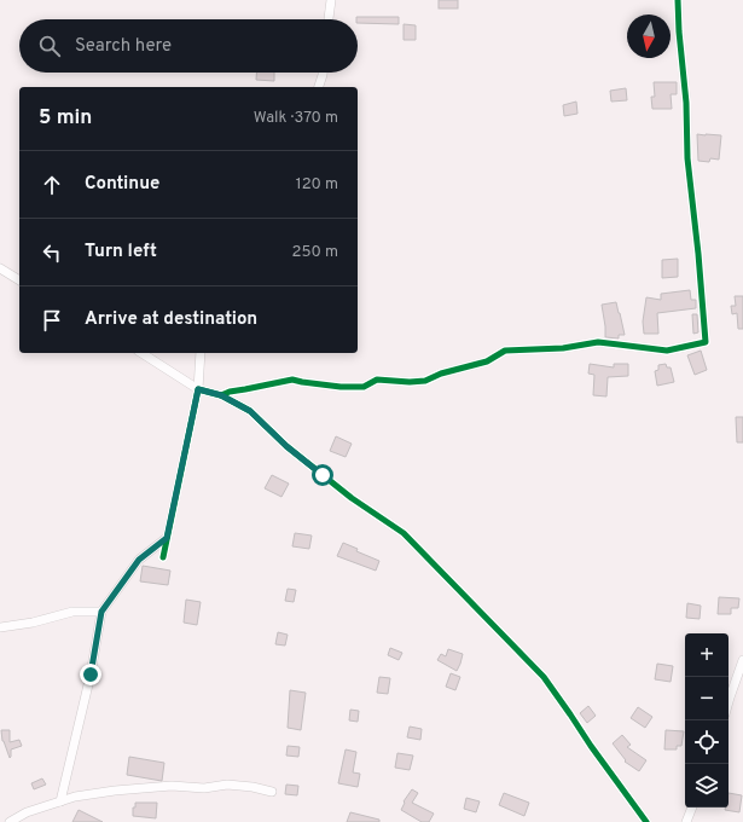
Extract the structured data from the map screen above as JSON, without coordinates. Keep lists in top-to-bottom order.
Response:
{
  "north": "bottom",
  "page": {
    "search": "Search here",
    "heading": ["5 min", "Walk · 370 m"],
    "list": [
      ["Continue", "120 m"],
      ["Turn left", "250 m"],
      "Arrive at destination"
    ],
    "map_buttons": ["+", "−"]
  }
}
